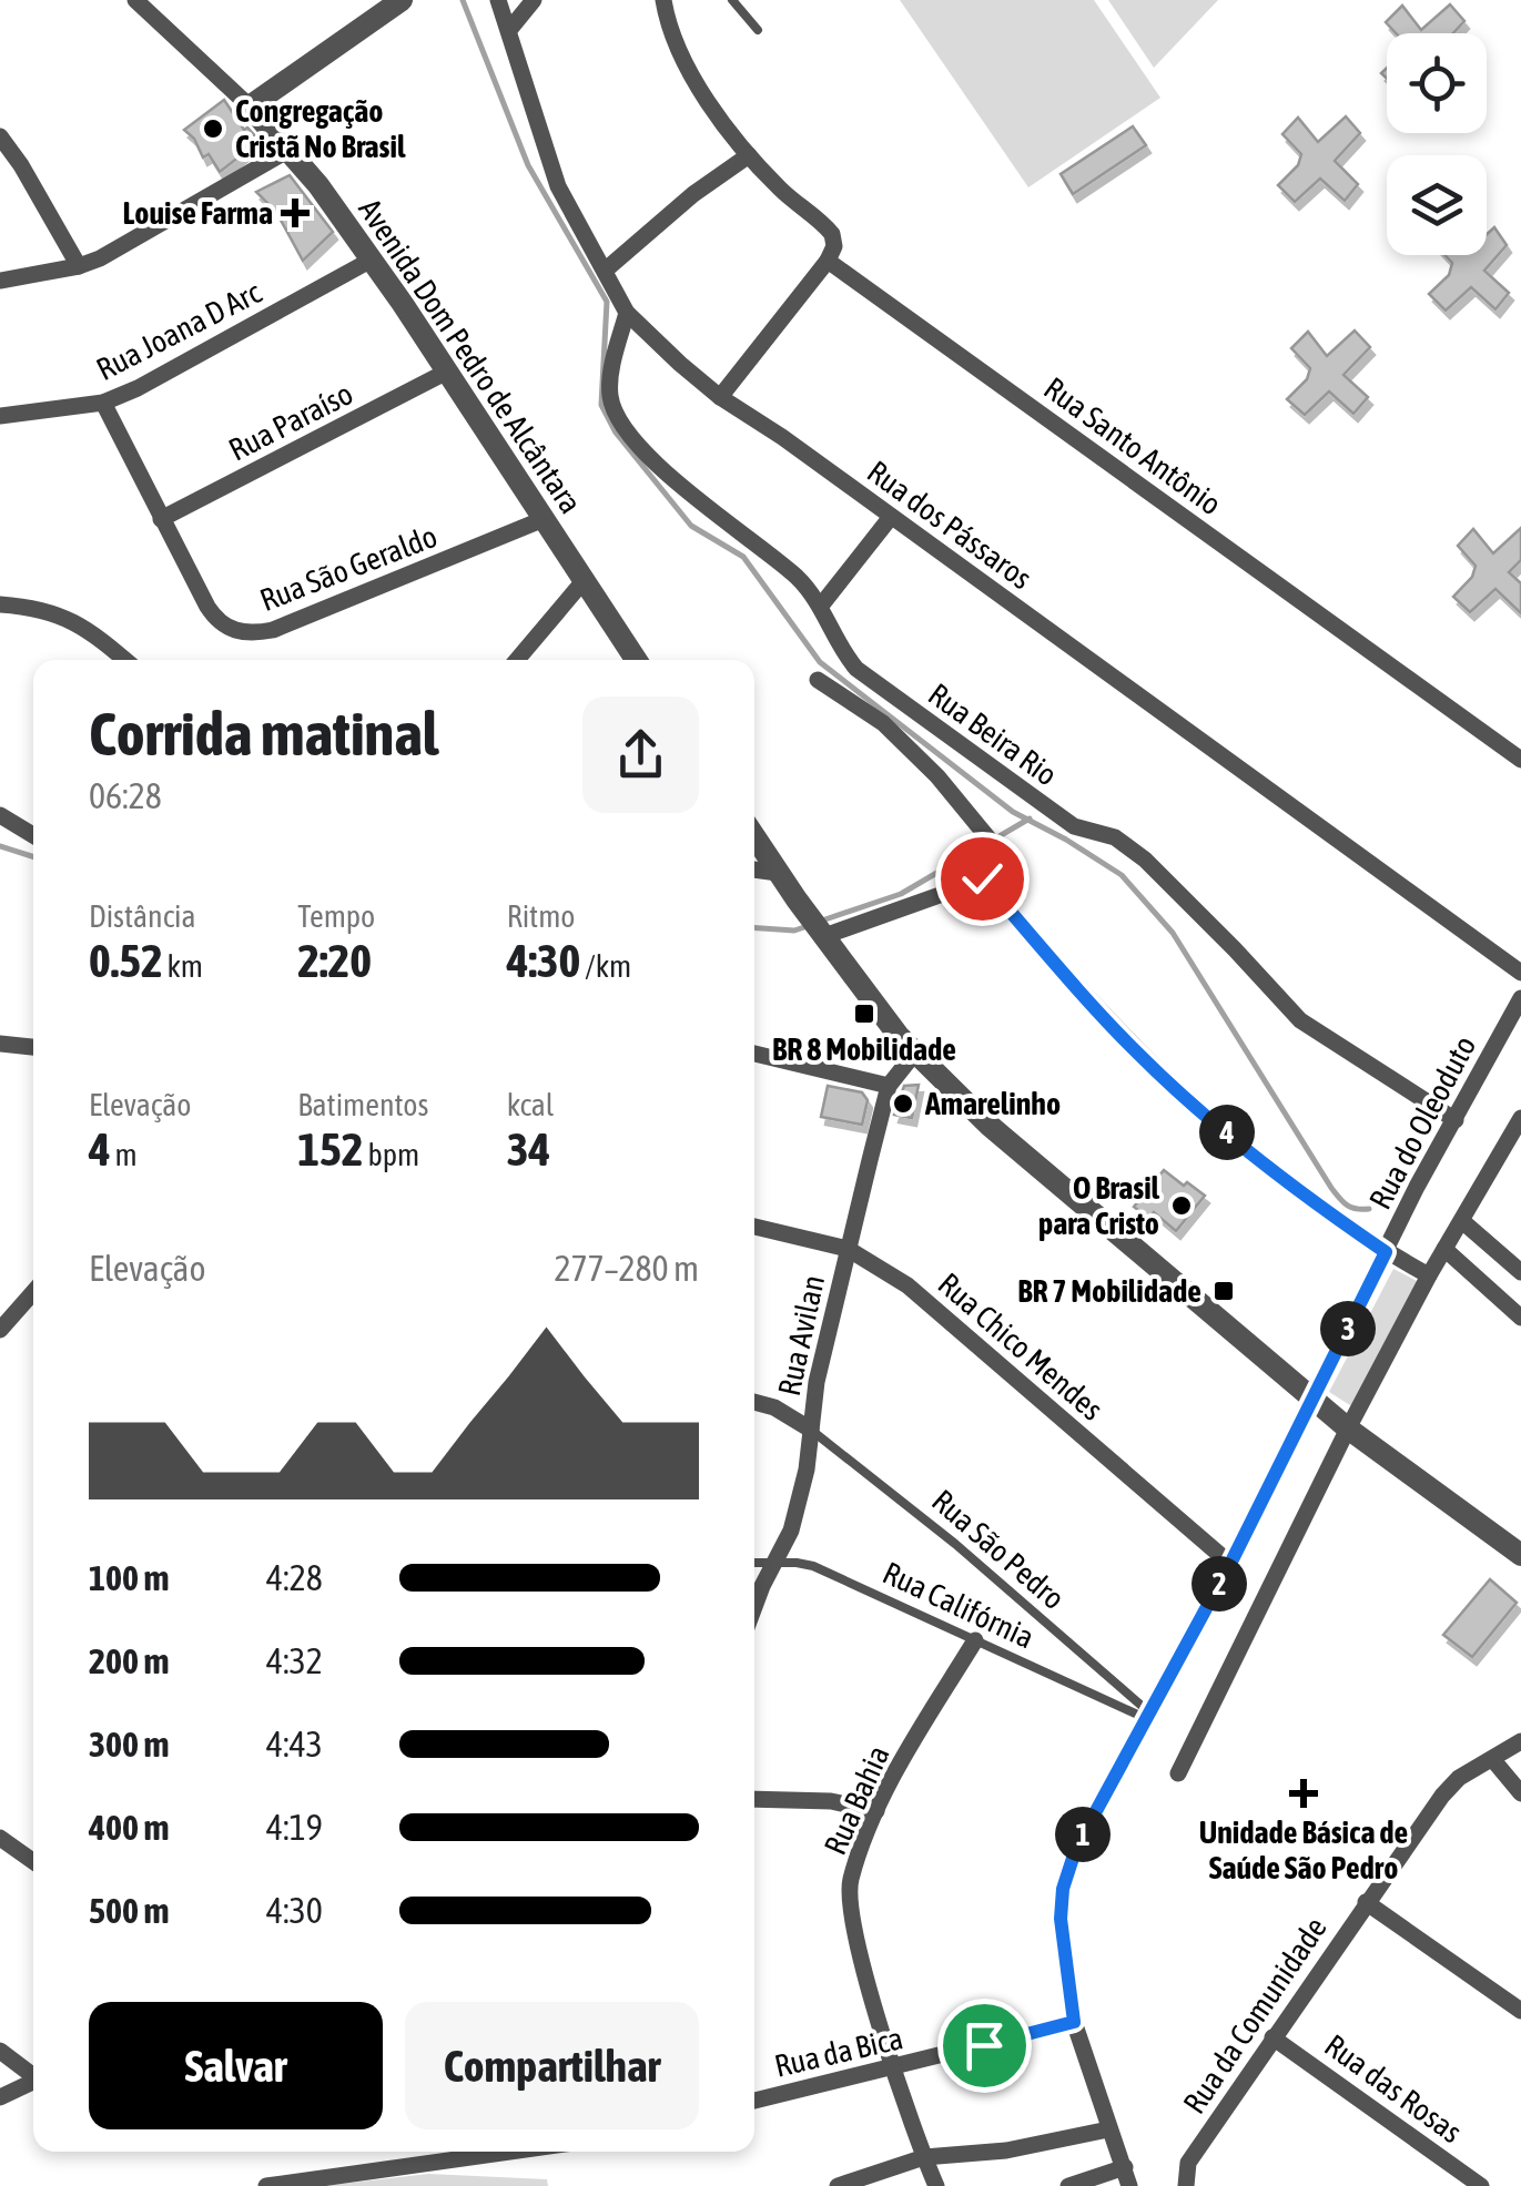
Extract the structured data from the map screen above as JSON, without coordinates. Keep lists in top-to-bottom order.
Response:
{
  "streets": {
    "street": [
      "Rua Joana D Arc",
      "Avenida Dom Pedro de Alcântara",
      "Rua Paraíso",
      "Rua Santo Antônio",
      "Rua dos Pássaros",
      "Rua São Geraldo",
      "Rua Beira Rio",
      "Rua do Oleoduto",
      "Rua Avilan",
      "Rua Chico Mendes",
      "Rua Bahia",
      "Rua da Comunidade",
      "Rua da Bica",
      "Rua das Rosas"
    ],
    "lane": ["Rua São Pedro", "Rua Califórnia"]
  },
  "crossings": [
    ["Rua Joana D Arc", "Avenida Dom Pedro de Alcântara"],
    ["Rua Joana D Arc", "Rua São Geraldo"],
    ["Avenida Dom Pedro de Alcântara", "Rua Paraíso"],
    ["Avenida Dom Pedro de Alcântara", "Rua São Geraldo"],
    ["Rua Paraíso", "Rua São Geraldo"],
    ["Rua dos Pássaros", "Rua Beira Rio"],
    ["Rua Beira Rio", "Rua do Oleoduto"],
    ["Rua do Oleoduto", "Rua Chico Mendes"],
    ["Rua do Oleoduto", "Rua São Pedro"],
    ["Rua do Oleoduto", "Rua Califórnia"],
    ["Rua do Oleoduto", "Rua da Bica"],
    ["Rua Avilan", "Rua Chico Mendes"],
    ["Rua Avilan", "Rua São Pedro"],
    ["Rua Avilan", "Rua Califórnia"],
    ["Rua São Pedro", "Rua Califórnia"],
    ["Rua Califórnia", "Rua Bahia"],
    ["Rua Bahia", "Rua da Bica"],
    ["Rua da Comunidade", "Rua das Rosas"]
  ],
  "places": {
    "other": ["Congregação Cristã No Brasil", "Amarelinho", "O Brasil para Cristo"],
    "health": ["Louise Farma", "Unidade Básica de Saúde São Pedro"],
    "transit": ["BR 8 Mobilidade", "BR 7 Mobilidade"]
  },
  "page": {
    "heading": ["Corrida matinal", "06:28"],
    "stats": [
      ["Distância", "0.52 km"],
      ["Tempo", "2:20"],
      ["Ritmo", "4:30 /km"],
      ["Elevação", "4 m"],
      ["Batimentos", "152 bpm"],
      ["kcal", "34"]
    ],
    "pins": [
      "4",
      "3",
      "2",
      "1"
    ],
    "chart": ["Elevação", "277–280 m"],
    "list": [
      {
        "name": "100 m",
        "note": "4:28"
      },
      {
        "name": "200 m",
        "note": "4:32"
      },
      {
        "name": "300 m",
        "note": "4:43"
      },
      {
        "name": "400 m",
        "note": "4:19"
      },
      {
        "name": "500 m",
        "note": "4:30"
      }
    ],
    "buttons": ["Salvar", "Compartilhar"]
  }
}
